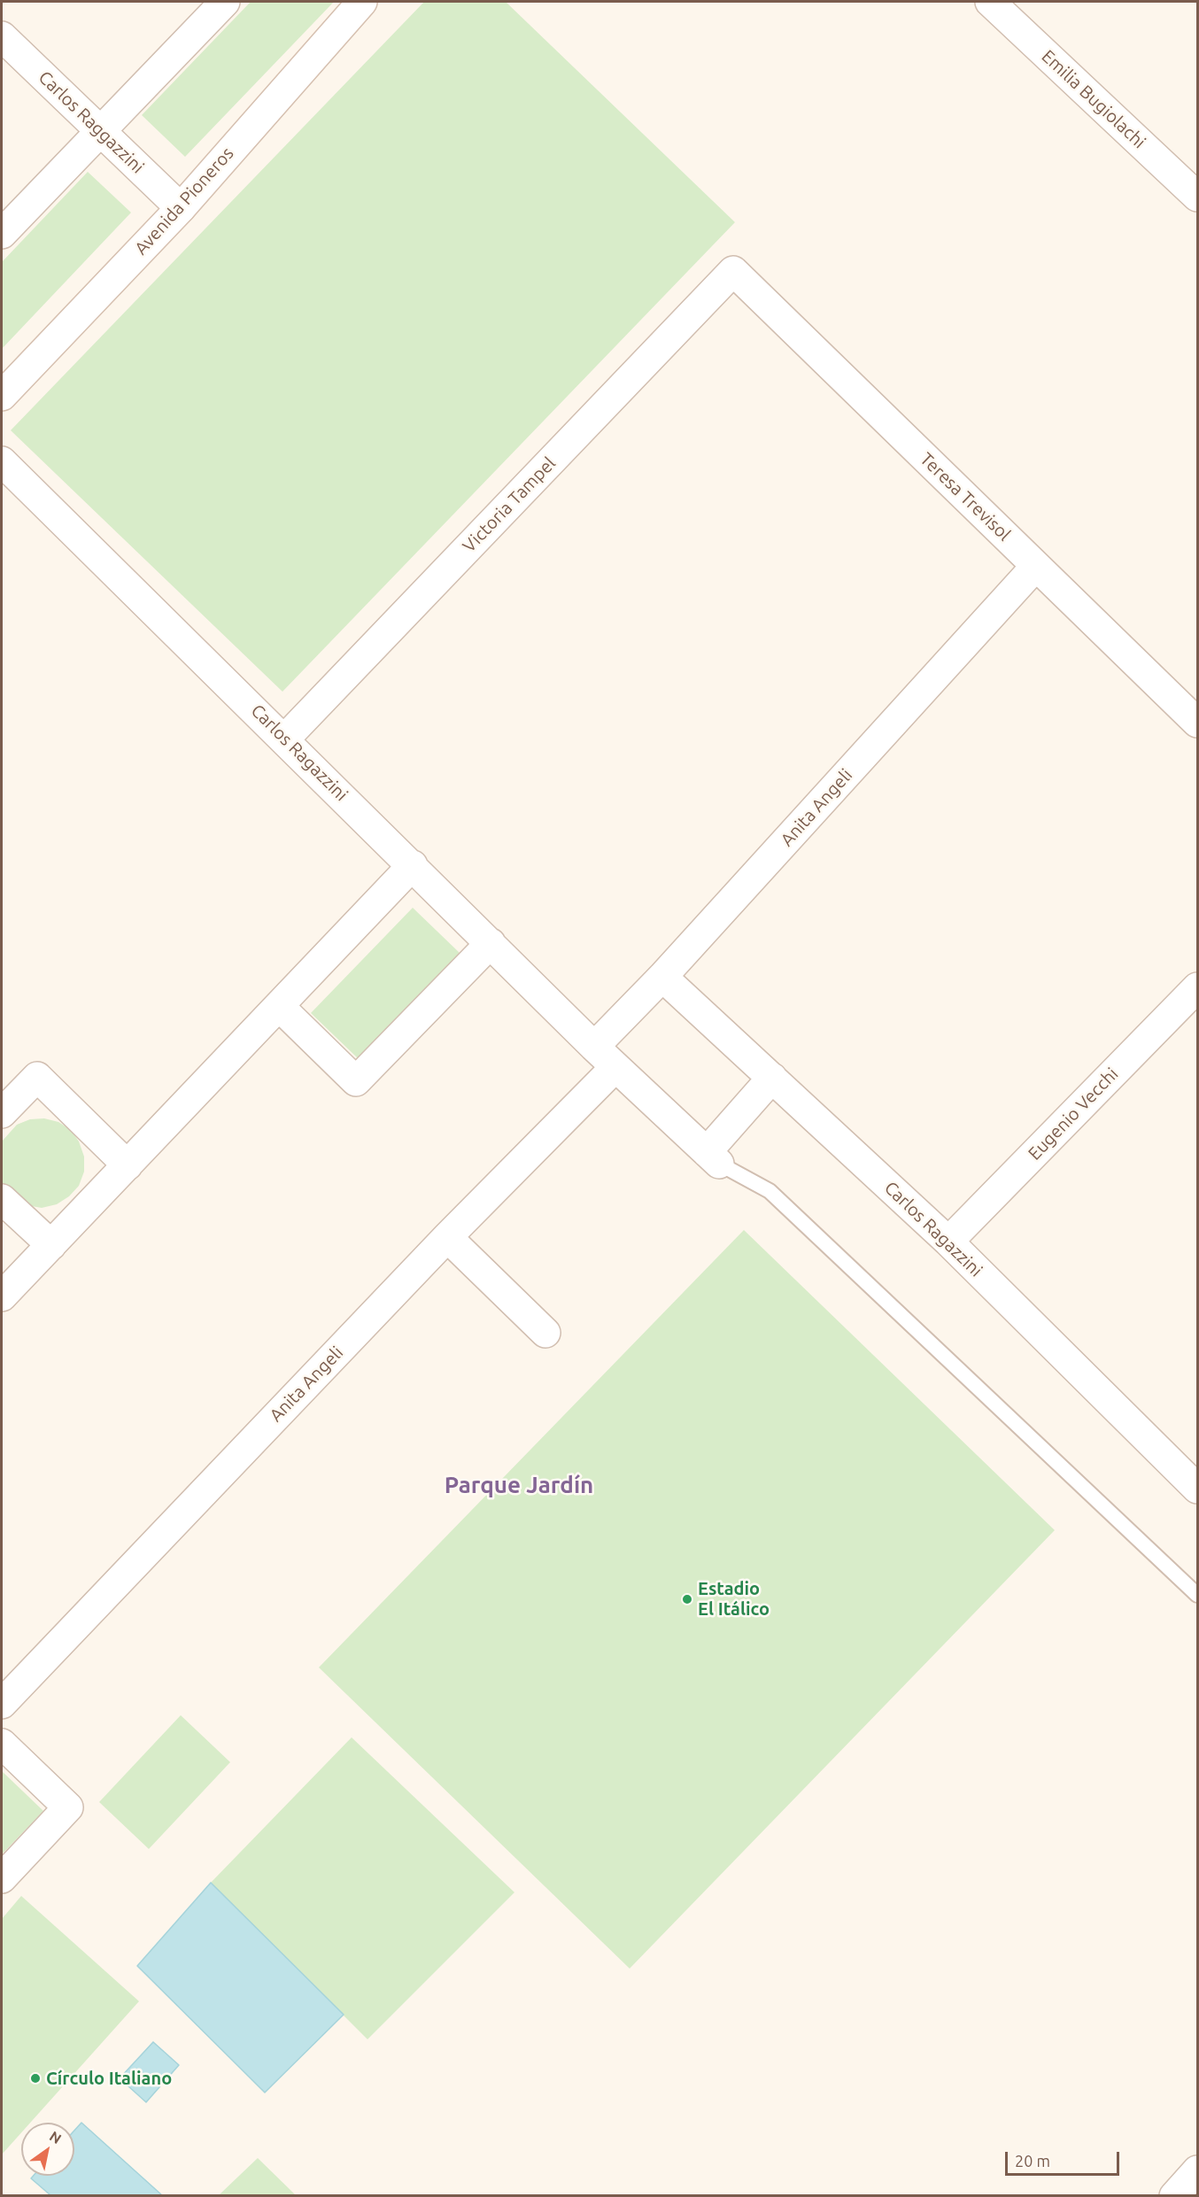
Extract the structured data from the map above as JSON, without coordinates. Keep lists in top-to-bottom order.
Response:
{
  "streets": {
    "street": [
      "Emilia Bugiolachi",
      "Carlos Raggazzini",
      "Avenida Pioneros",
      "Teresa Trevisol",
      "Victoria Tampel",
      "Carlos Ragazzini",
      "Anita Angeli",
      "Eugenio Vecchi"
    ]
  },
  "crossings": [
    ["Carlos Raggazzini", "Avenida Pioneros"],
    ["Teresa Trevisol", "Victoria Tampel"],
    ["Teresa Trevisol", "Anita Angeli"],
    ["Victoria Tampel", "Carlos Ragazzini"],
    ["Carlos Ragazzini", "Anita Angeli"],
    ["Carlos Ragazzini", "Eugenio Vecchi"]
  ],
  "districts": ["Parque Jardín"],
  "places": ["Estadio El Itálico", "Círculo Italiano"],
  "scale_bar": "20 m",
  "north": "top right"
}
